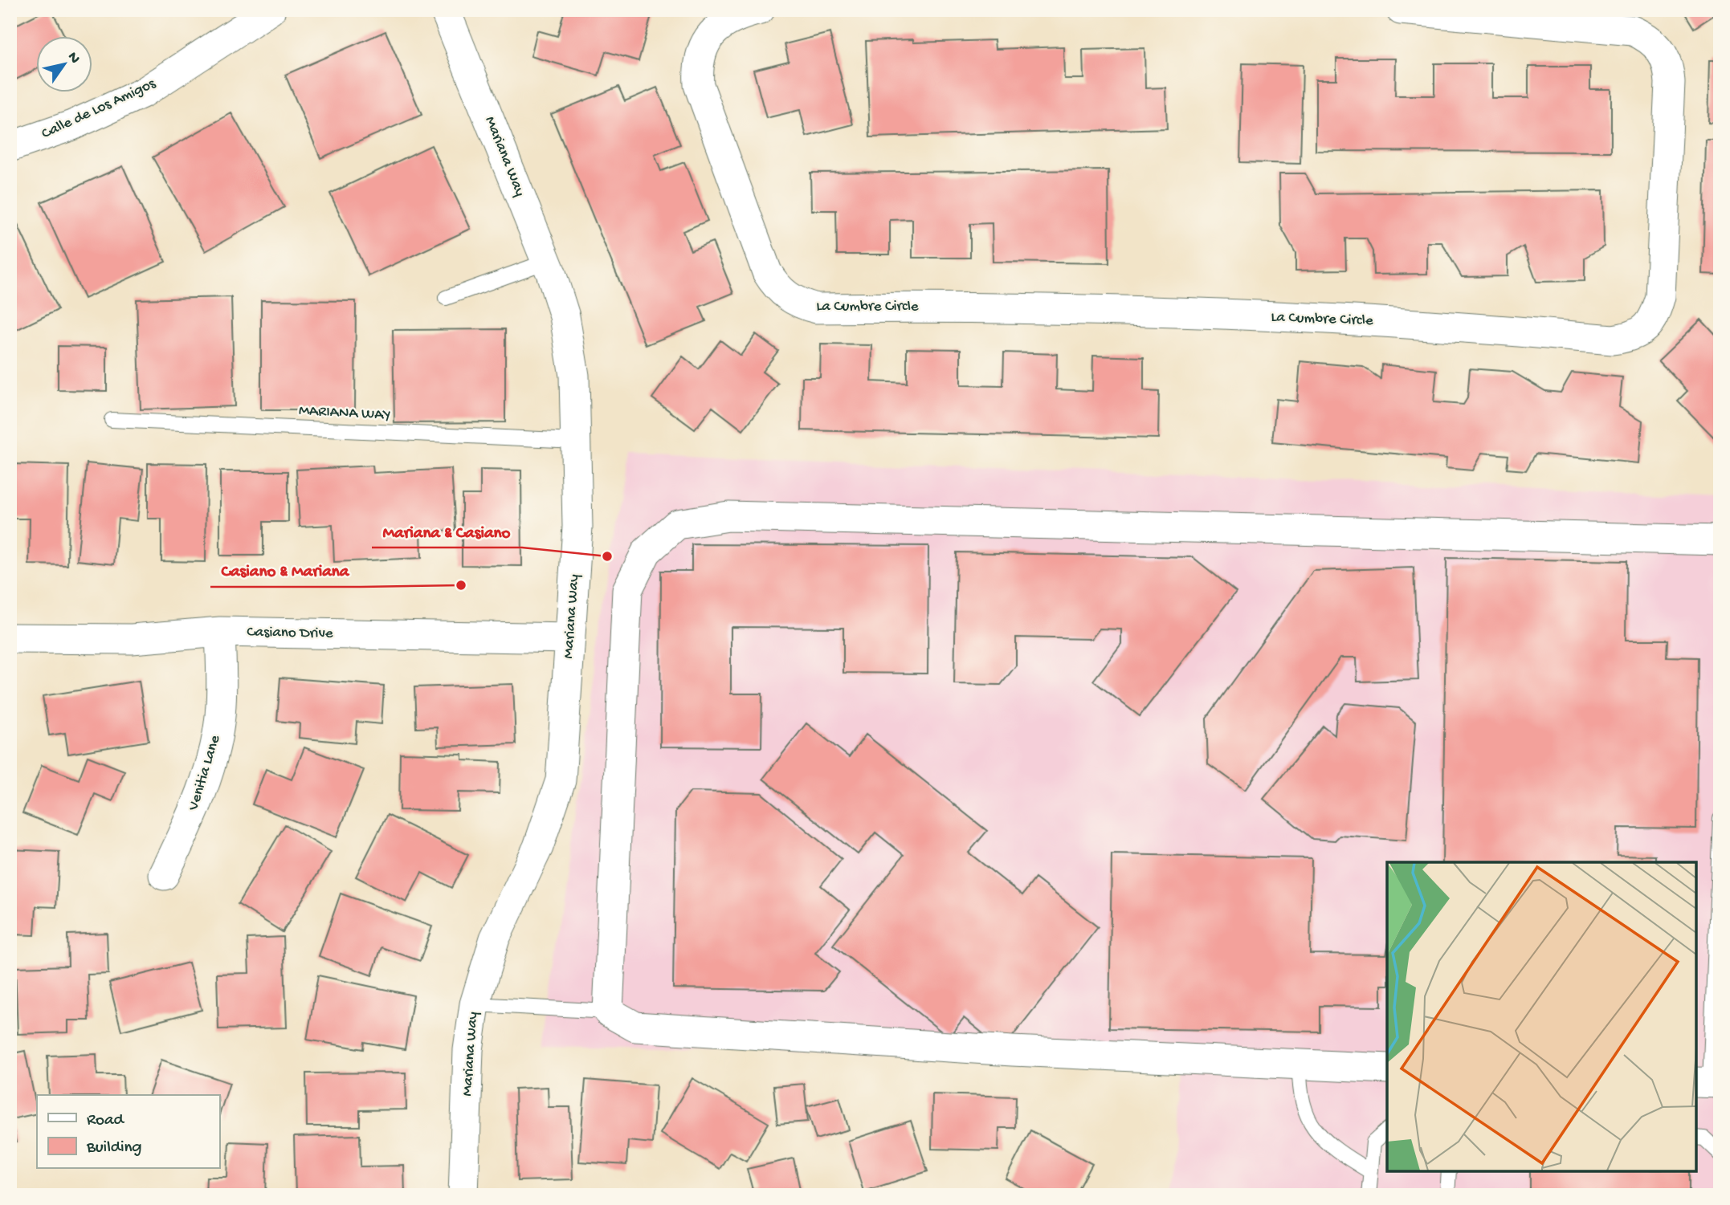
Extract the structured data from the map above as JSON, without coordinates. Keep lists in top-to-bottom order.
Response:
{
  "streets": {
    "street": [
      "Calle de Los Amigos",
      "Mariana Way",
      "La Cumbre Circle",
      "Casiano Drive",
      "Venitia Lane"
    ],
    "lane": ["MARIANA WAY"]
  },
  "crossings": [
    ["Mariana Way", "MARIANA WAY"],
    ["Mariana Way", "Casiano Drive"],
    ["Casiano Drive", "Venitia Lane"]
  ],
  "places": ["Mariana & Casiano", "Casiano & Mariana"],
  "legend": ["Road", "Building"],
  "north": "top right"
}
